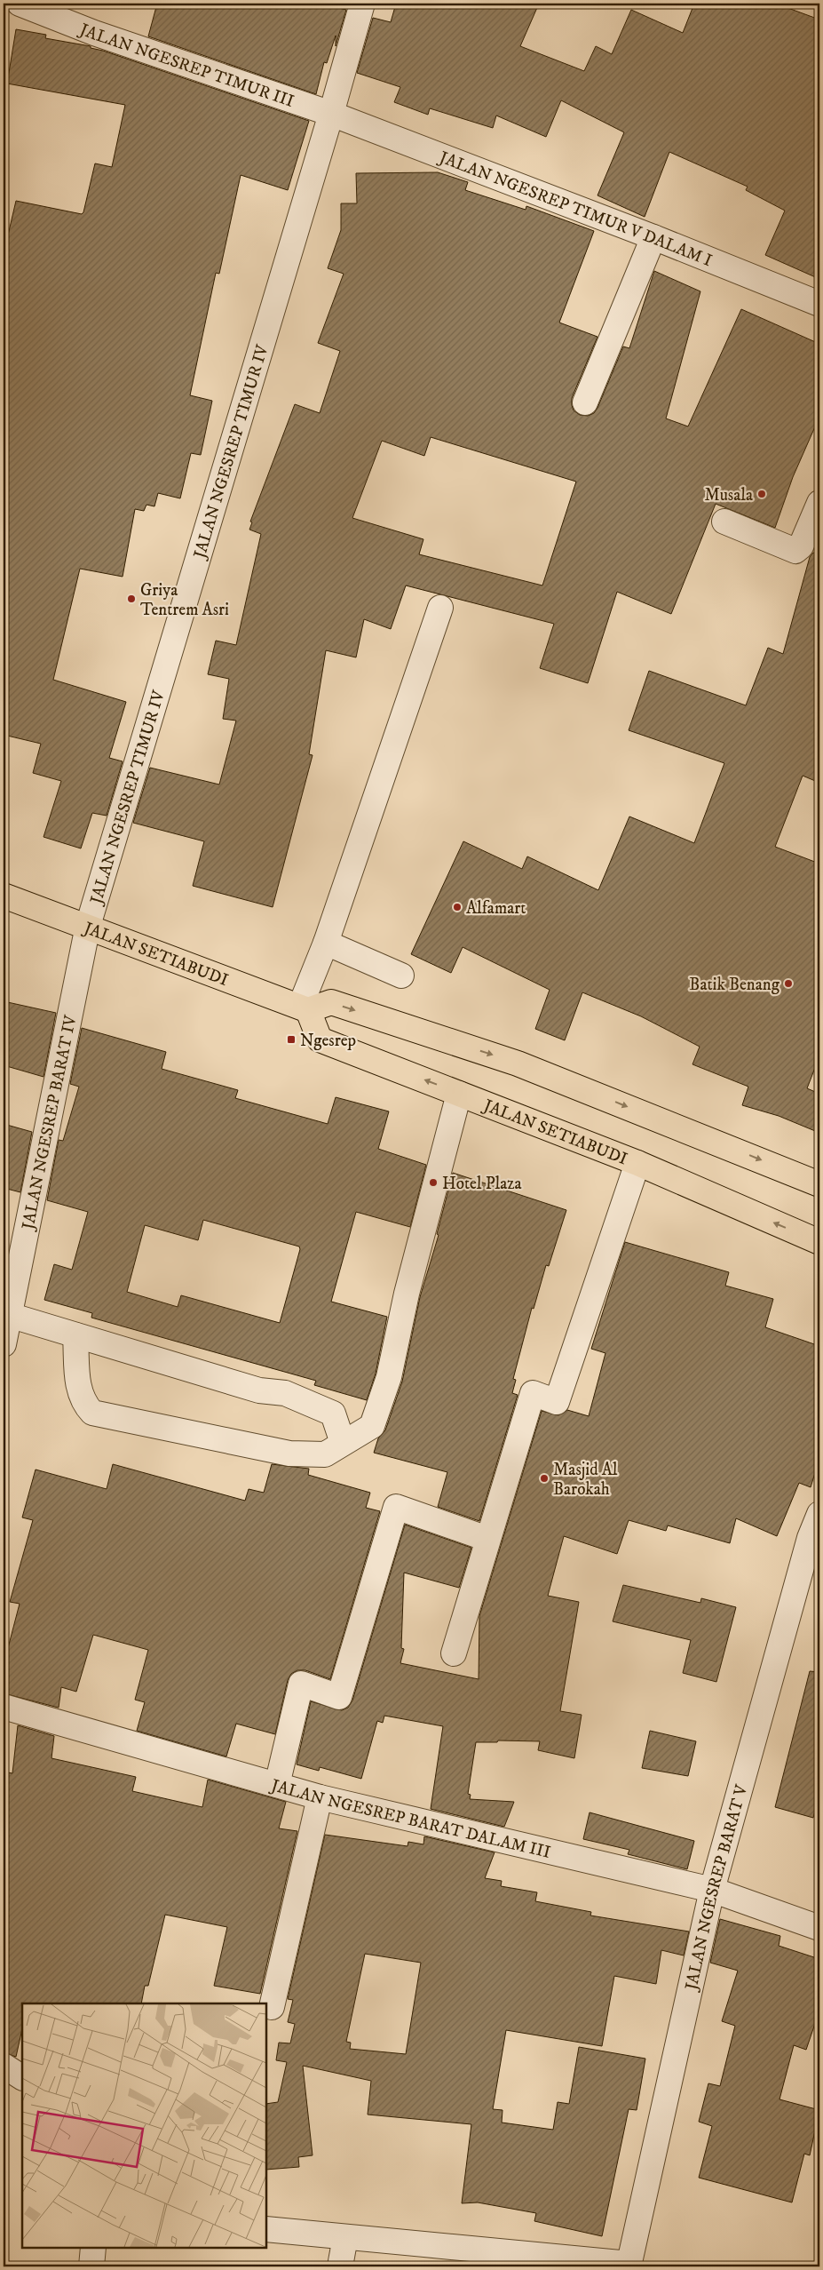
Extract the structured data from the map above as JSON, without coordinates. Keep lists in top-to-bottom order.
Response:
{
  "streets": {
    "highway": ["JALAN SETIABUDI"],
    "street": [
      "JALAN NGESREP TIMUR III",
      "JALAN NGESREP TIMUR V DALAM I",
      "JALAN NGESREP TIMUR IV",
      "JALAN NGESREP BARAT IV",
      "JALAN NGESREP BARAT DALAM III",
      "JALAN NGESREP BARAT V"
    ]
  },
  "crossings": [
    ["JALAN NGESREP TIMUR III", "JALAN NGESREP TIMUR V DALAM I"],
    ["JALAN NGESREP TIMUR III", "JALAN NGESREP TIMUR IV"],
    ["JALAN NGESREP TIMUR V DALAM I", "JALAN NGESREP TIMUR IV"],
    ["JALAN NGESREP TIMUR IV", "JALAN SETIABUDI"],
    ["JALAN NGESREP TIMUR IV", "JALAN NGESREP BARAT IV"],
    ["JALAN SETIABUDI", "JALAN NGESREP BARAT IV"],
    ["JALAN NGESREP BARAT DALAM III", "JALAN NGESREP BARAT V"]
  ],
  "places": {
    "other": [
      "Musala",
      "Griya Tentrem Asri",
      "Alfamart",
      "Batik Benang",
      "Hotel Plaza",
      "Masjid Al Barokah"
    ],
    "transit": ["Ngesrep"]
  }
}
